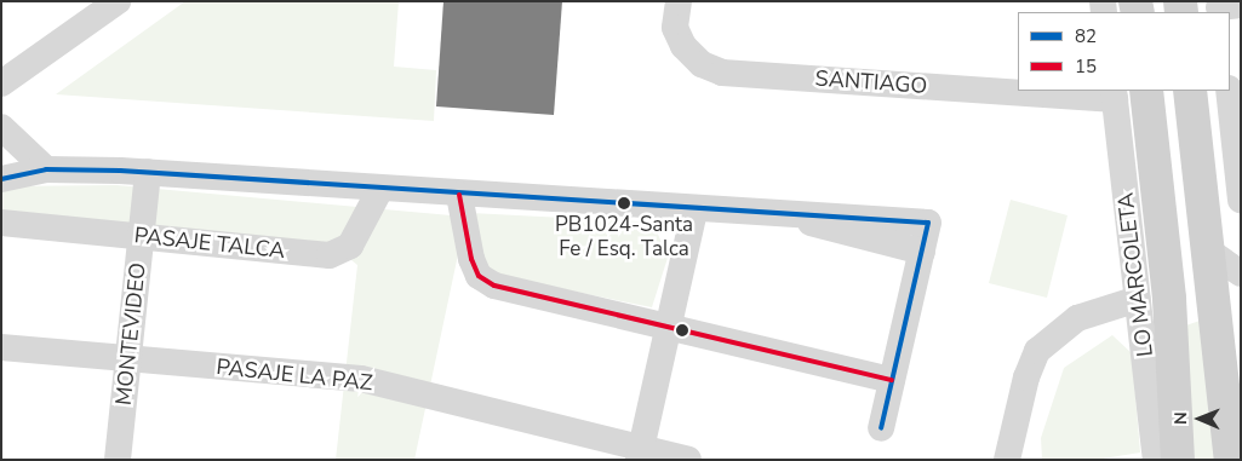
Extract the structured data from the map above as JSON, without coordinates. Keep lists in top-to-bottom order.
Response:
{
  "streets": {
    "main road": ["LO MARCOLETA"],
    "street": [
      "SANTIAGO",
      "PASAJE TALCA",
      "MONTEVIDEO",
      "PASAJE LA PAZ"
    ]
  },
  "crossings": [
    ["SANTIAGO", "LO MARCOLETA"],
    ["PASAJE TALCA", "MONTEVIDEO"],
    ["MONTEVIDEO", "PASAJE LA PAZ"]
  ],
  "places": ["PB1024-Santa Fe / Esq. Talca"],
  "lines": ["transit line 82", "transit line 15"],
  "legend": ["82", "15"],
  "north": "left"
}
